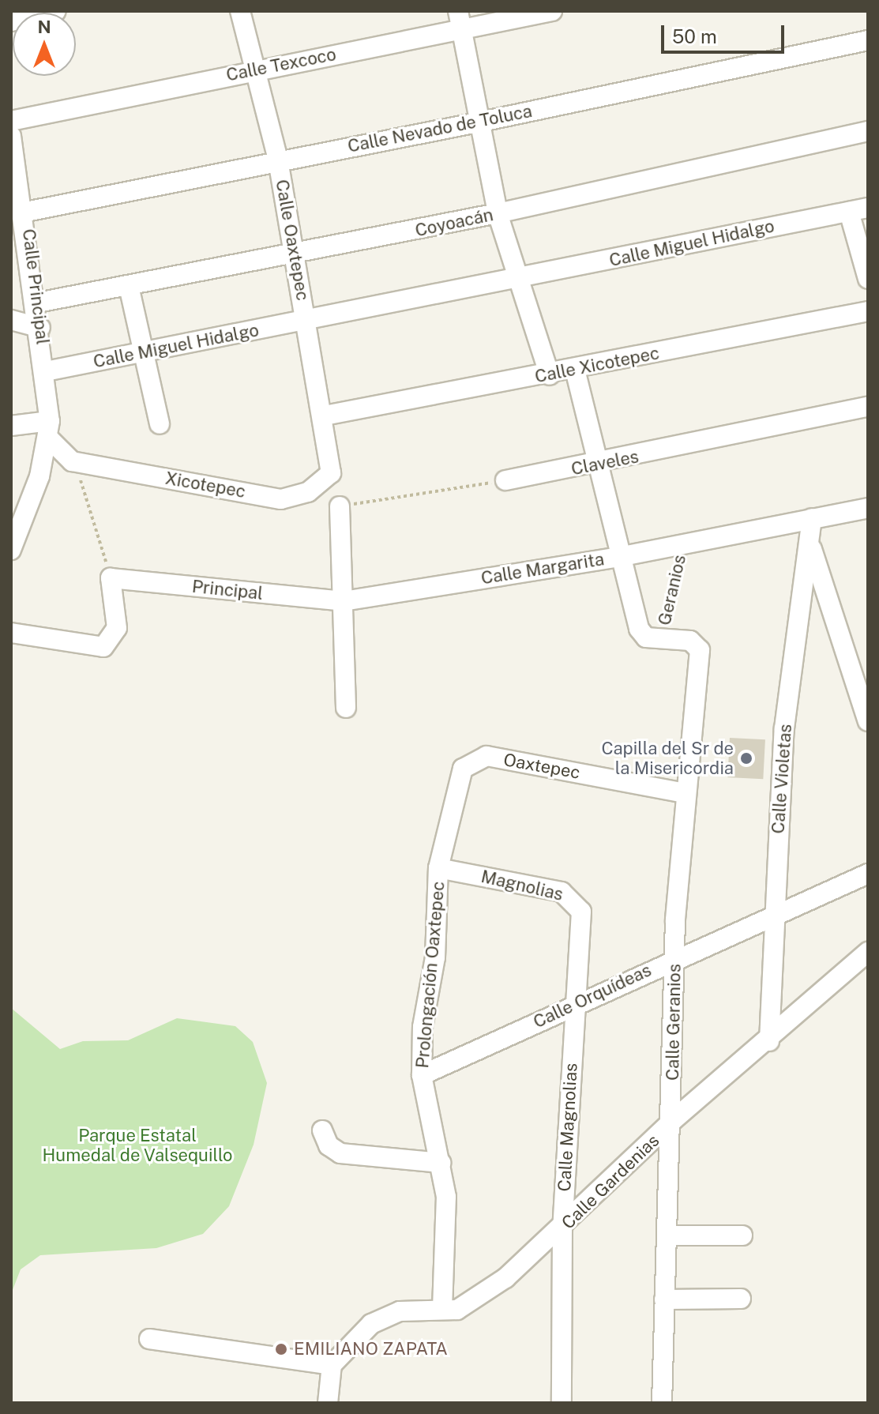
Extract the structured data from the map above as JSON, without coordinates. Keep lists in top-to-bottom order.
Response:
{
  "streets": {
    "street": [
      "Calle Texcoco",
      "Calle Nevado de Toluca",
      "Coyoacán",
      "Calle Oaxtepec",
      "Calle Miguel Hidalgo",
      "Calle Principal",
      "Calle Xicotepec",
      "Claveles",
      "Xicotepec",
      "Calle Margarita",
      "Principal",
      "Geranios",
      "Oaxtepec",
      "Calle Violetas",
      "Magnolias",
      "Prolongación Oaxtepec",
      "Calle Orquídeas",
      "Calle Geranios",
      "Calle Magnolias",
      "Calle Gardenias"
    ]
  },
  "crossings": [
    ["Calle Texcoco", "Calle Oaxtepec"],
    ["Calle Nevado de Toluca", "Calle Oaxtepec"],
    ["Calle Nevado de Toluca", "Calle Principal"],
    ["Coyoacán", "Calle Oaxtepec"],
    ["Coyoacán", "Calle Principal"],
    ["Calle Oaxtepec", "Calle Miguel Hidalgo"],
    ["Calle Oaxtepec", "Calle Xicotepec"],
    ["Calle Oaxtepec", "Xicotepec"],
    ["Calle Miguel Hidalgo", "Calle Principal"],
    ["Calle Margarita", "Principal"],
    ["Calle Margarita", "Geranios"],
    ["Calle Margarita", "Calle Violetas"],
    ["Geranios", "Calle Geranios"],
    ["Oaxtepec", "Prolongación Oaxtepec"],
    ["Oaxtepec", "Calle Geranios"],
    ["Calle Violetas", "Calle Orquídeas"],
    ["Calle Violetas", "Calle Gardenias"],
    ["Magnolias", "Prolongación Oaxtepec"],
    ["Magnolias", "Calle Orquídeas"],
    ["Magnolias", "Calle Magnolias"],
    ["Prolongación Oaxtepec", "Calle Orquídeas"],
    ["Prolongación Oaxtepec", "Calle Gardenias"],
    ["Calle Orquídeas", "Calle Geranios"],
    ["Calle Orquídeas", "Calle Magnolias"],
    ["Calle Geranios", "Calle Gardenias"],
    ["Calle Magnolias", "Calle Gardenias"]
  ],
  "parks": ["Parque Estatal Humedal de Valsequillo"],
  "places": ["Capilla del Sr de la Misericordia", "EMILIANO ZAPATA"],
  "scale_bar": "50 m",
  "north": "top"
}
